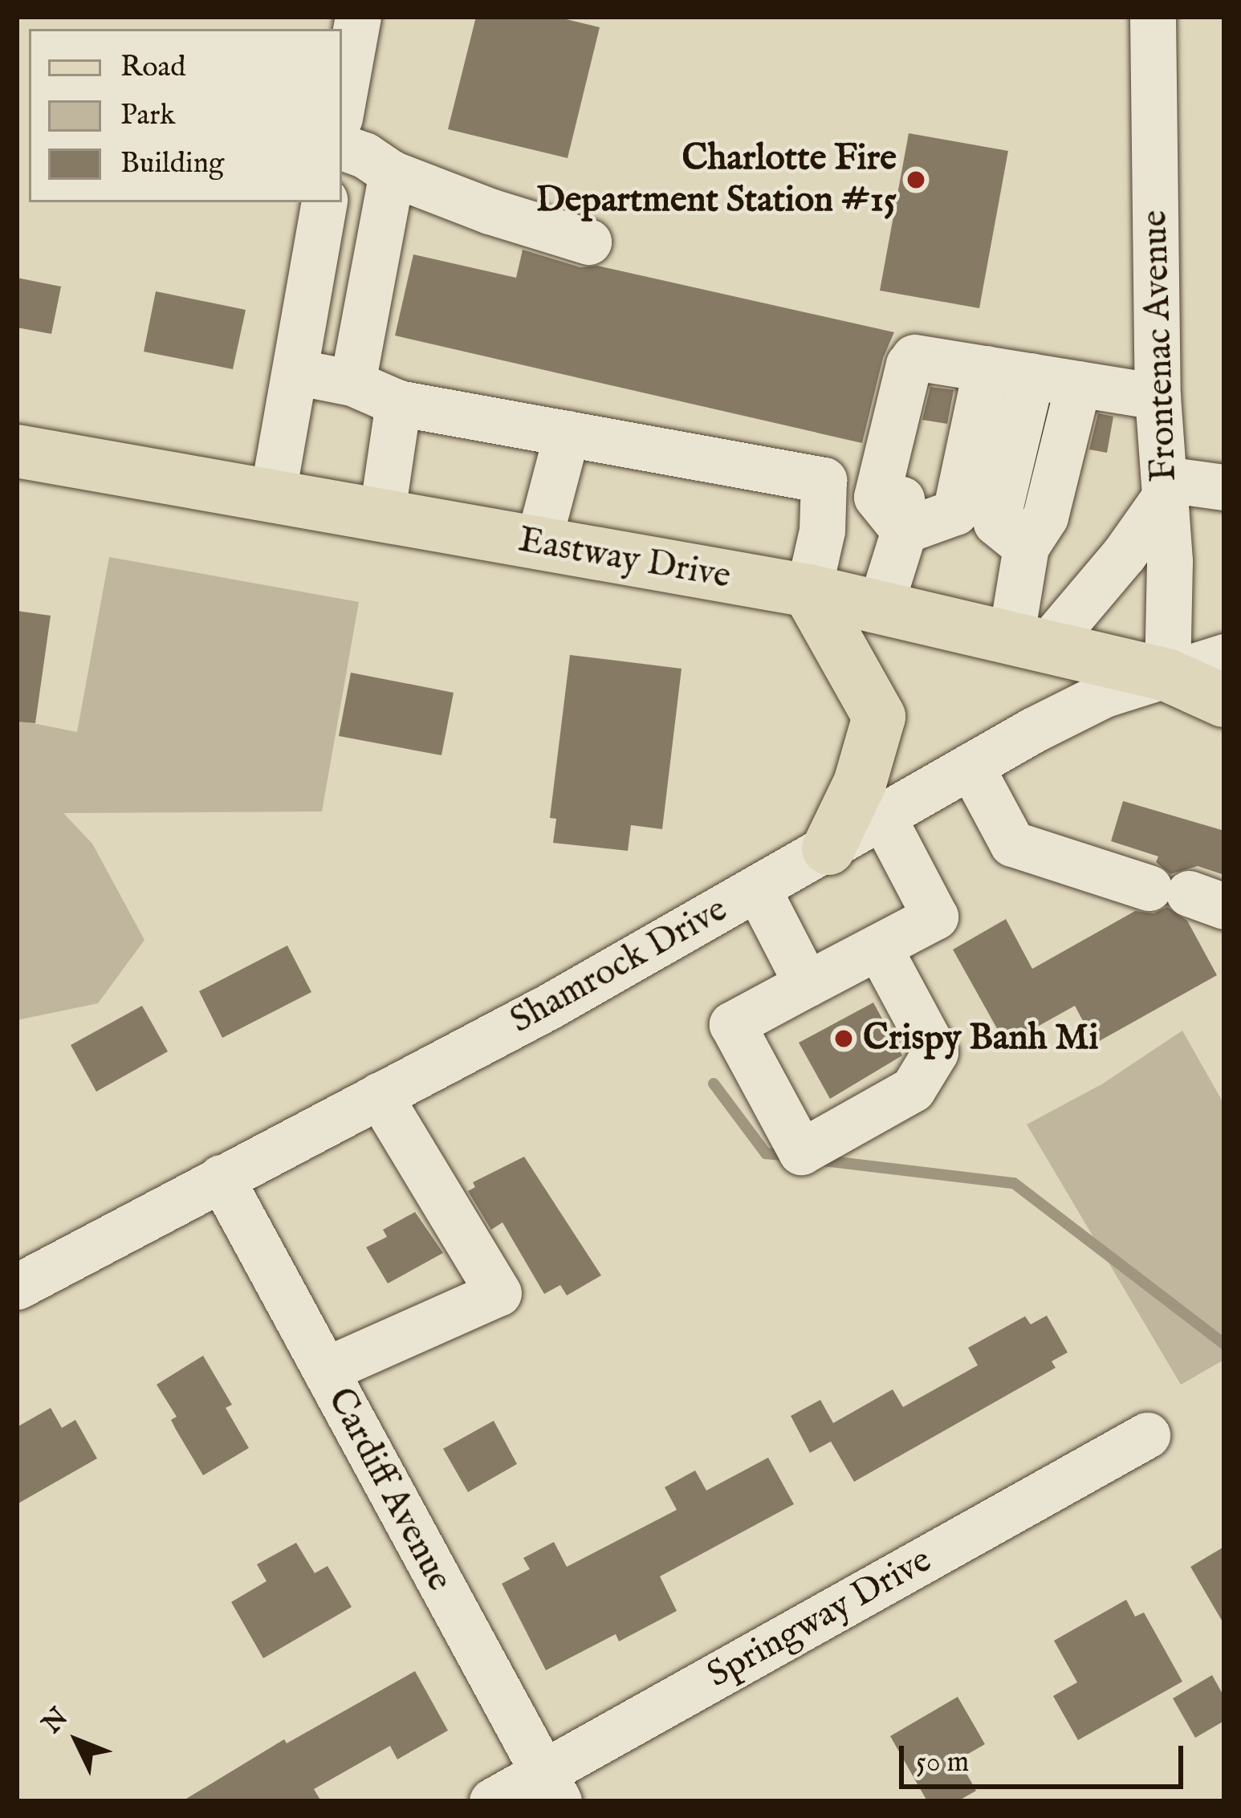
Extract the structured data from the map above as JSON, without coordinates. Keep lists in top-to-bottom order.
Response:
{
  "streets": {
    "main road": ["Eastway Drive"],
    "street": [
      "Frontenac Avenue",
      "Shamrock Drive",
      "Cardiff Avenue",
      "Springway Drive"
    ]
  },
  "crossings": [
    ["Frontenac Avenue", "Eastway Drive"],
    ["Frontenac Avenue", "Shamrock Drive"],
    ["Eastway Drive", "Shamrock Drive"],
    ["Shamrock Drive", "Cardiff Avenue"],
    ["Cardiff Avenue", "Springway Drive"]
  ],
  "places": ["Charlotte Fire Department Station #15", "Crispy Banh Mi"],
  "legend": ["Road", "Park", "Building"],
  "scale_bar": "50 m",
  "north": "top left"
}
